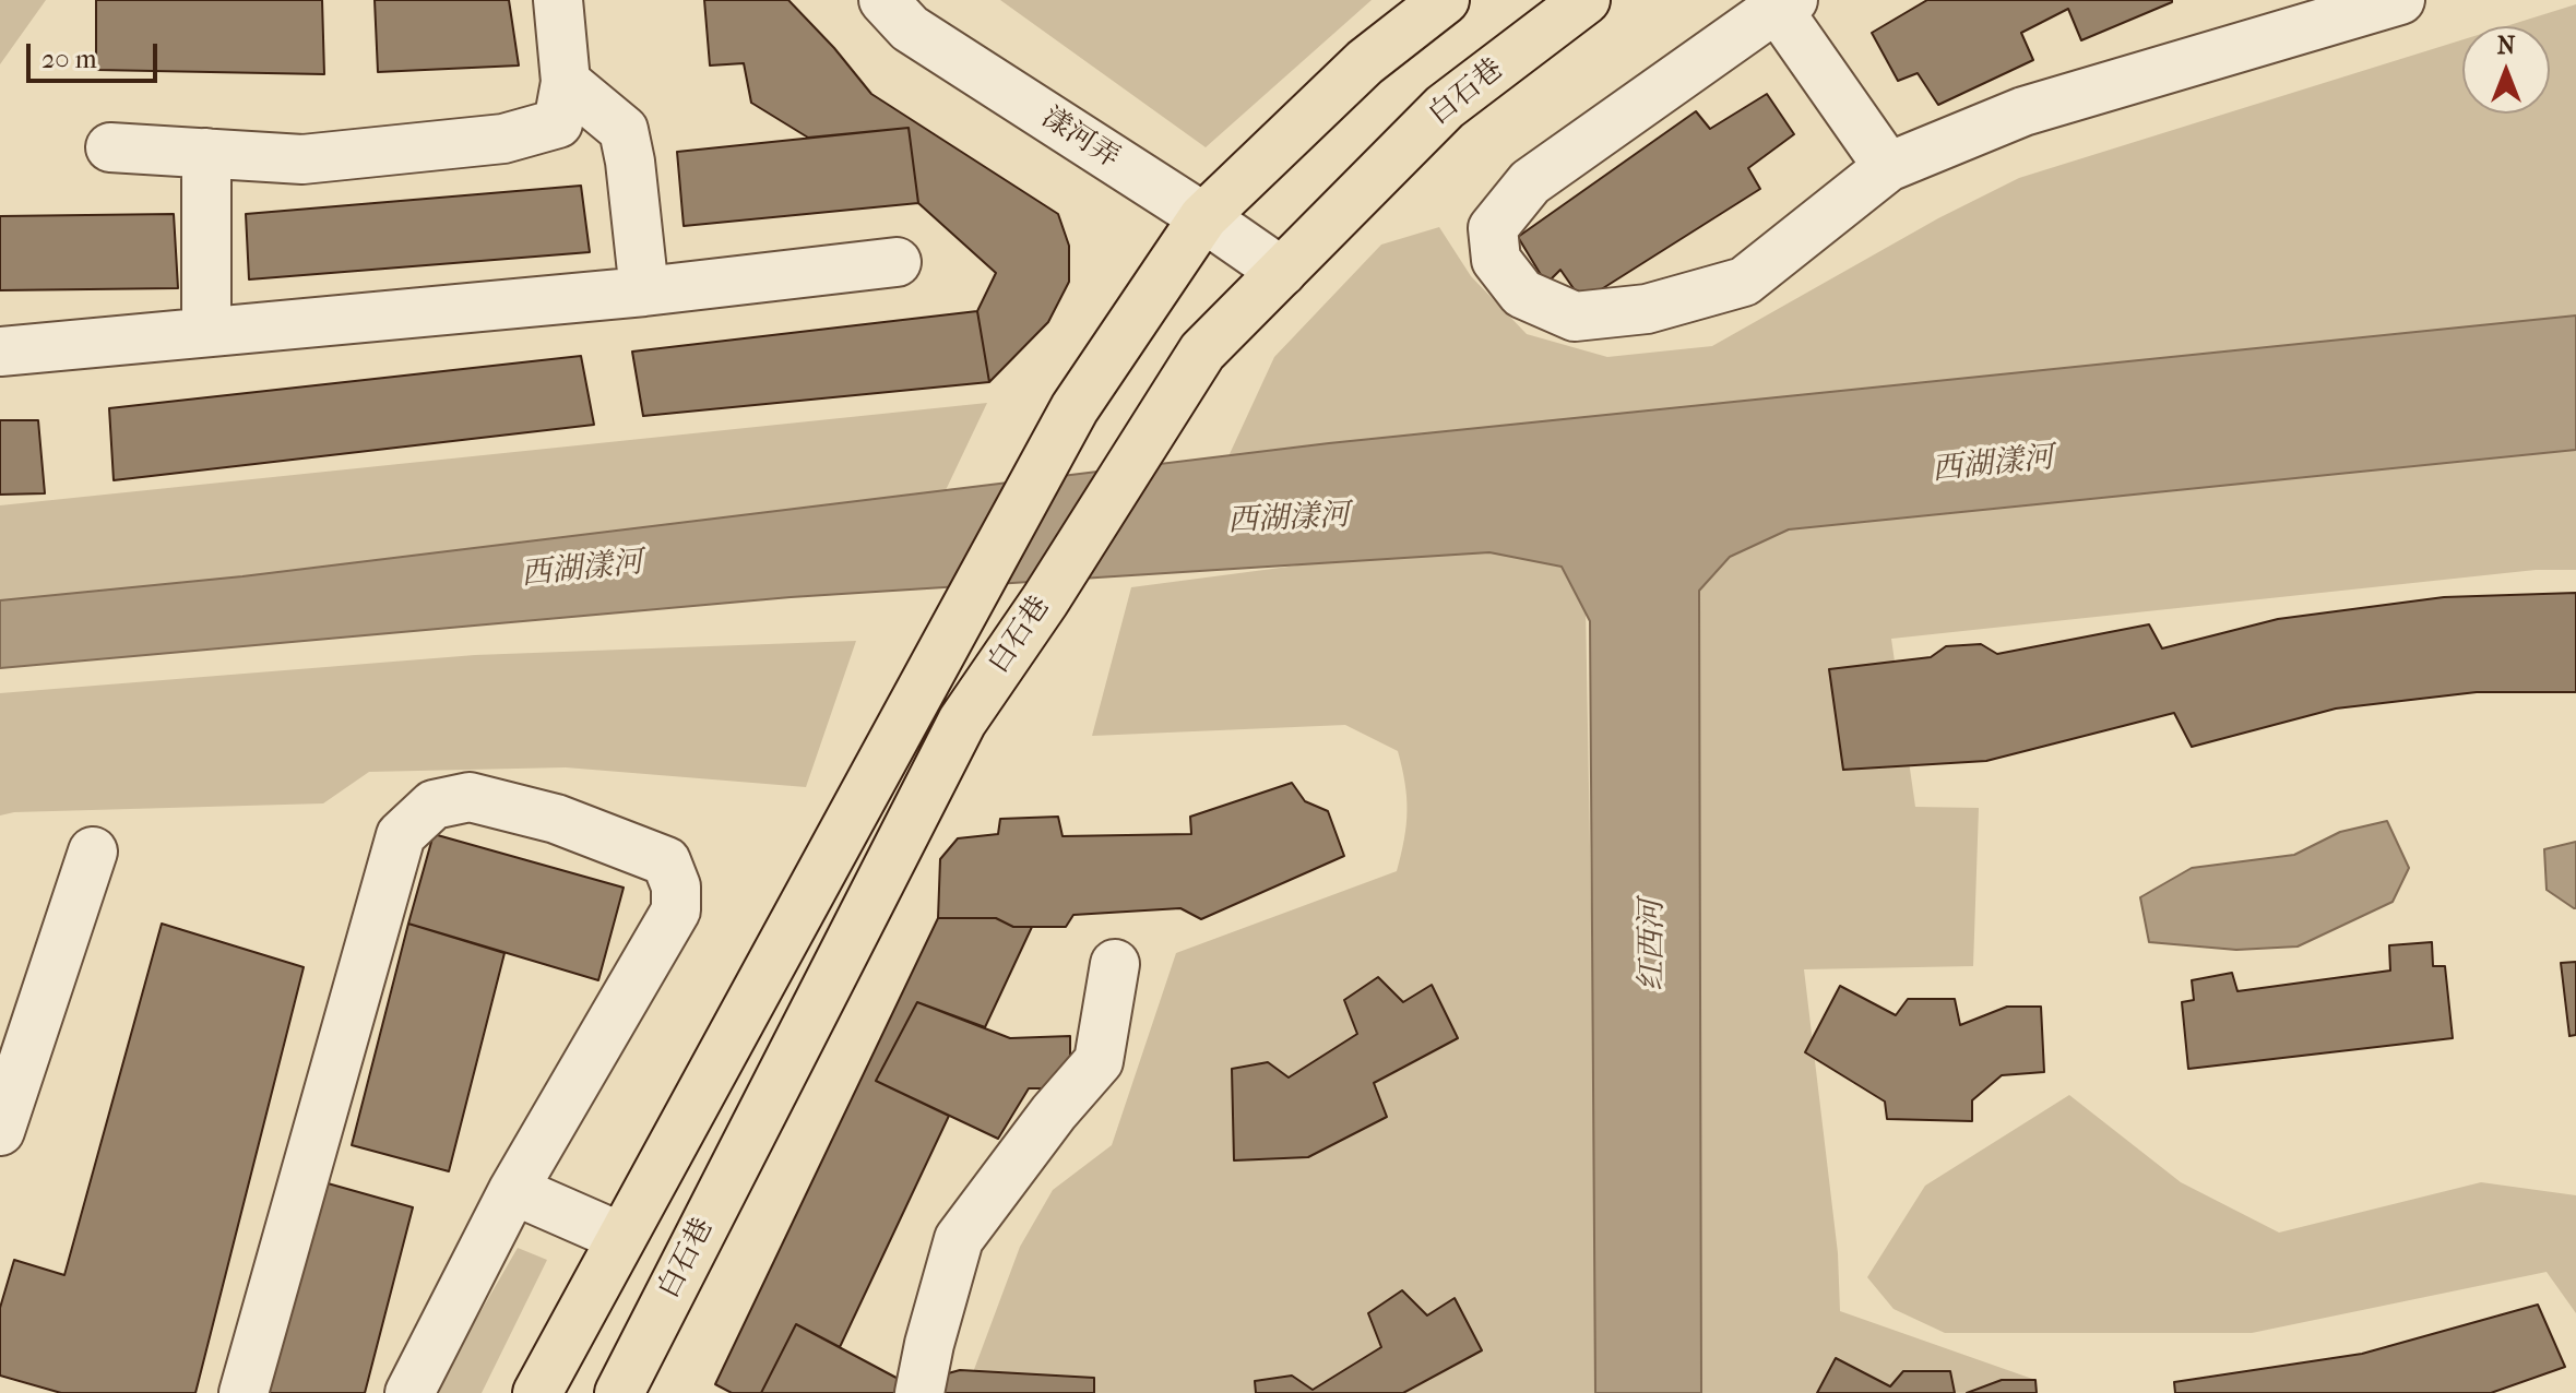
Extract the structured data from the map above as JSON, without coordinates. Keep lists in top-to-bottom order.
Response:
{
  "streets": {
    "main road": ["白石巷"],
    "street": ["漾河弄"]
  },
  "crossings": [
    ["白石巷", "漾河弄"]
  ],
  "water": ["西湖漾河", "红西河"],
  "scale_bar": "20 m",
  "north": "top"
}
